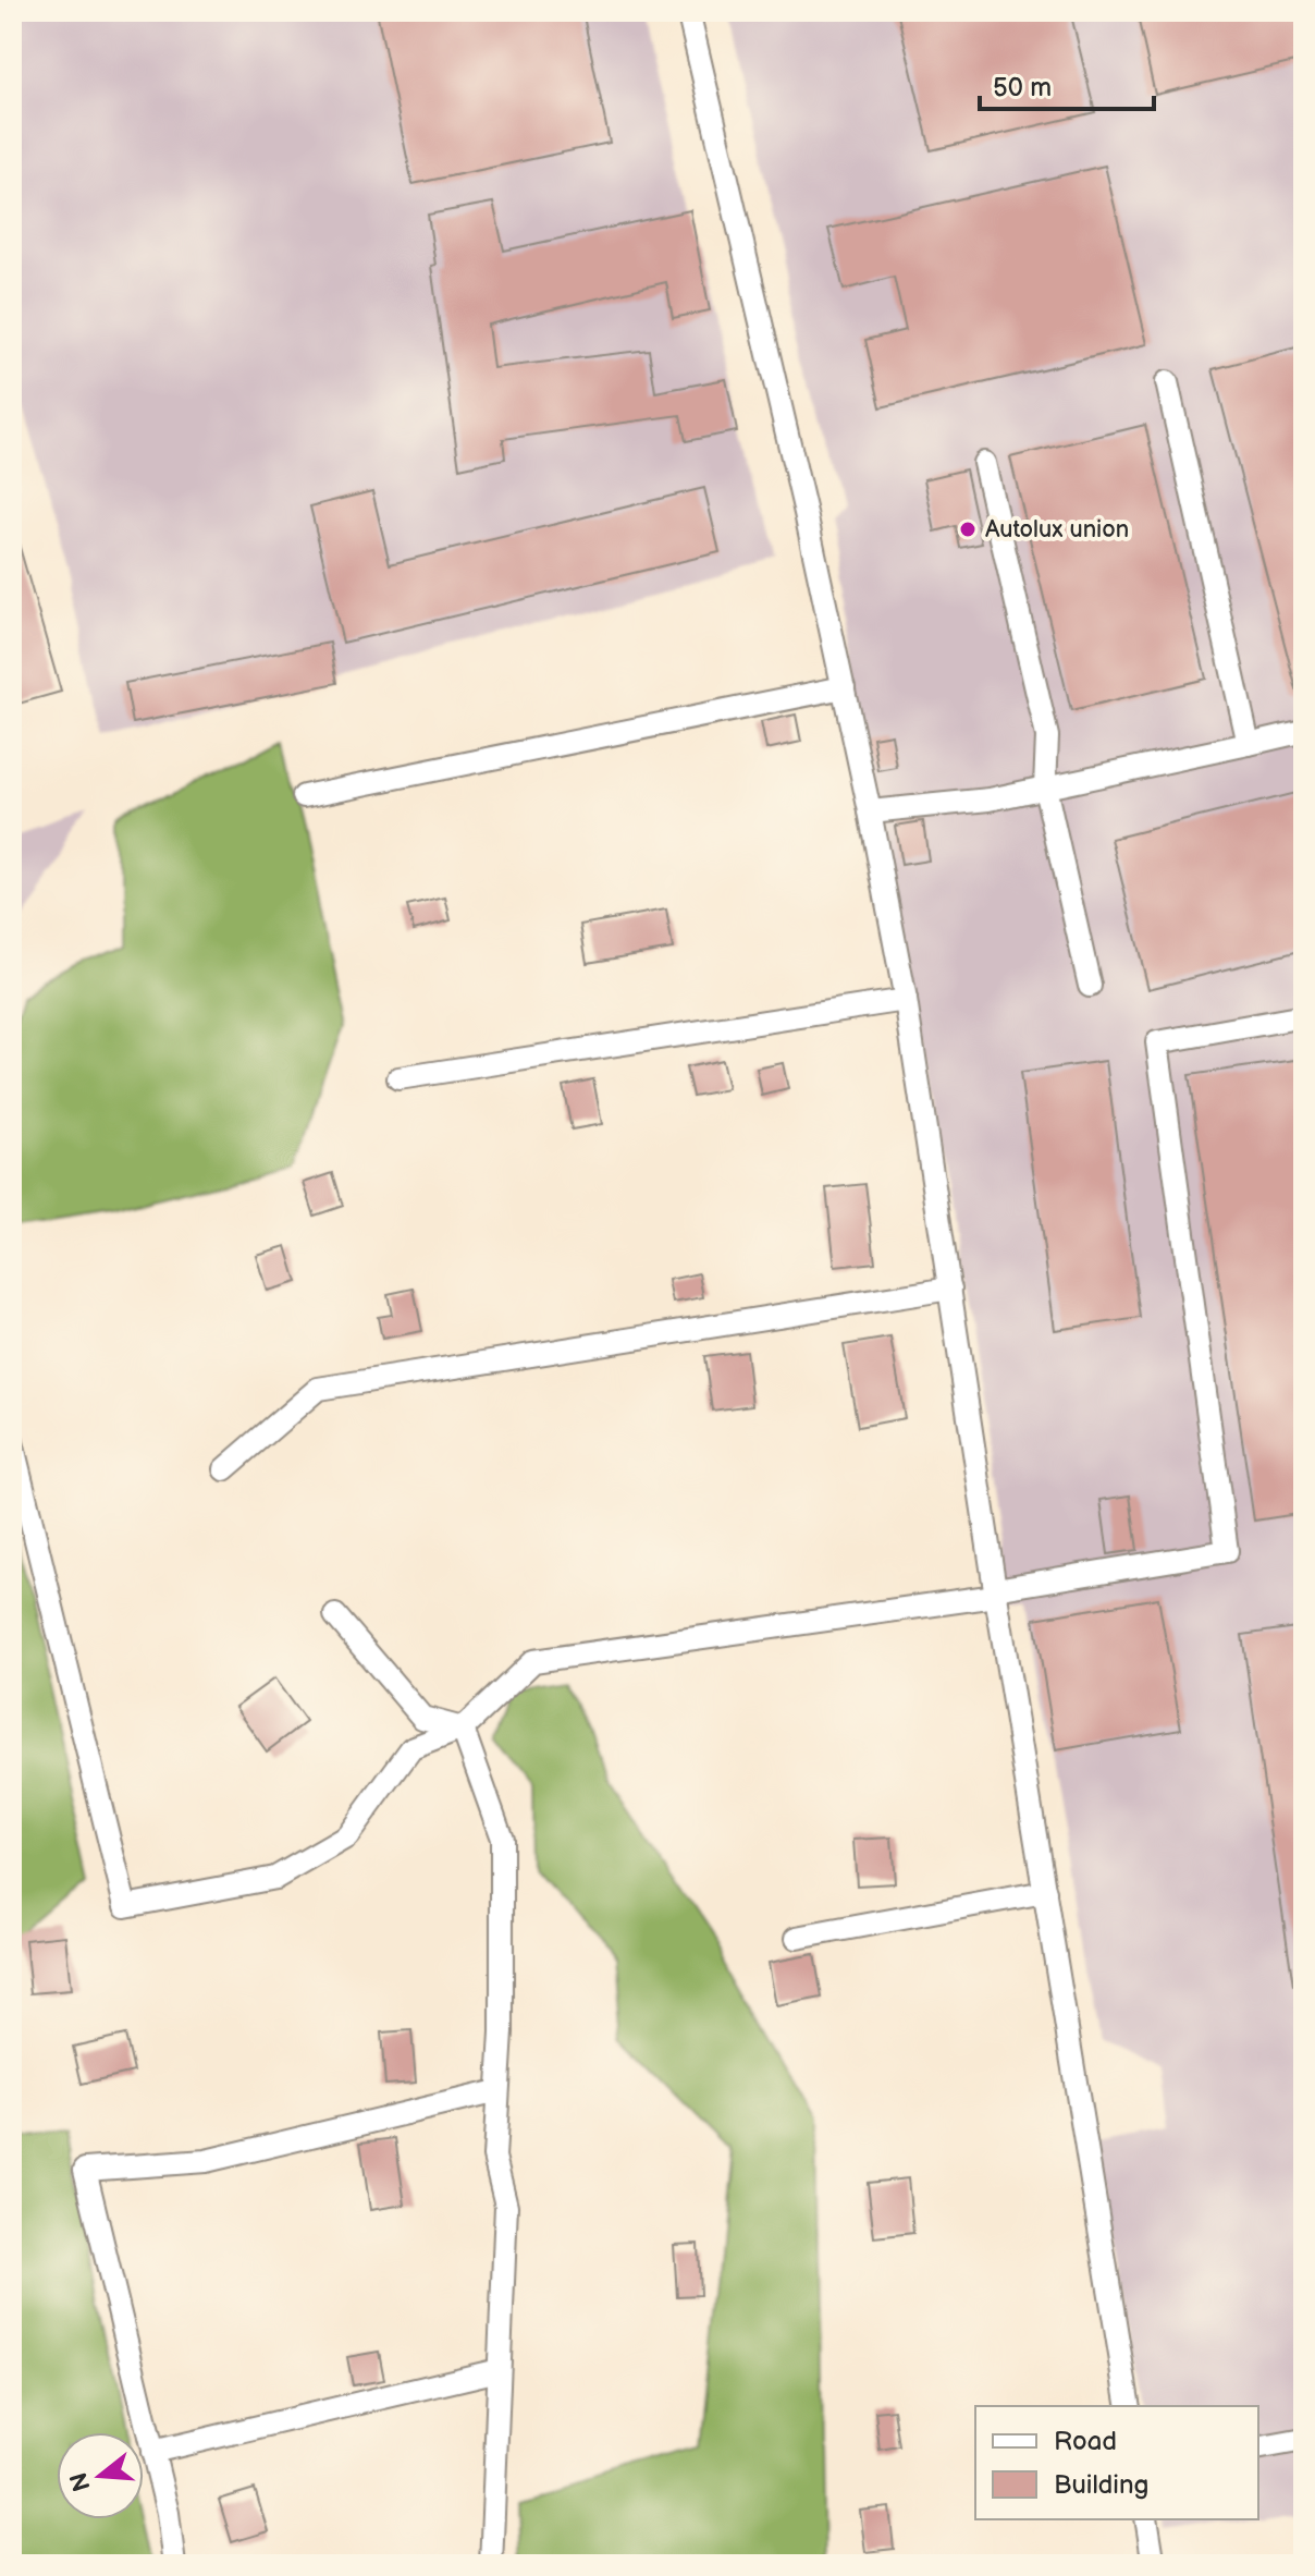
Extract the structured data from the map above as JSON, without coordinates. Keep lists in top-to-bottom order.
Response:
{
  "places": ["Autolux union"],
  "legend": ["Road", "Building"],
  "scale_bar": "50 m",
  "north": "left"
}
